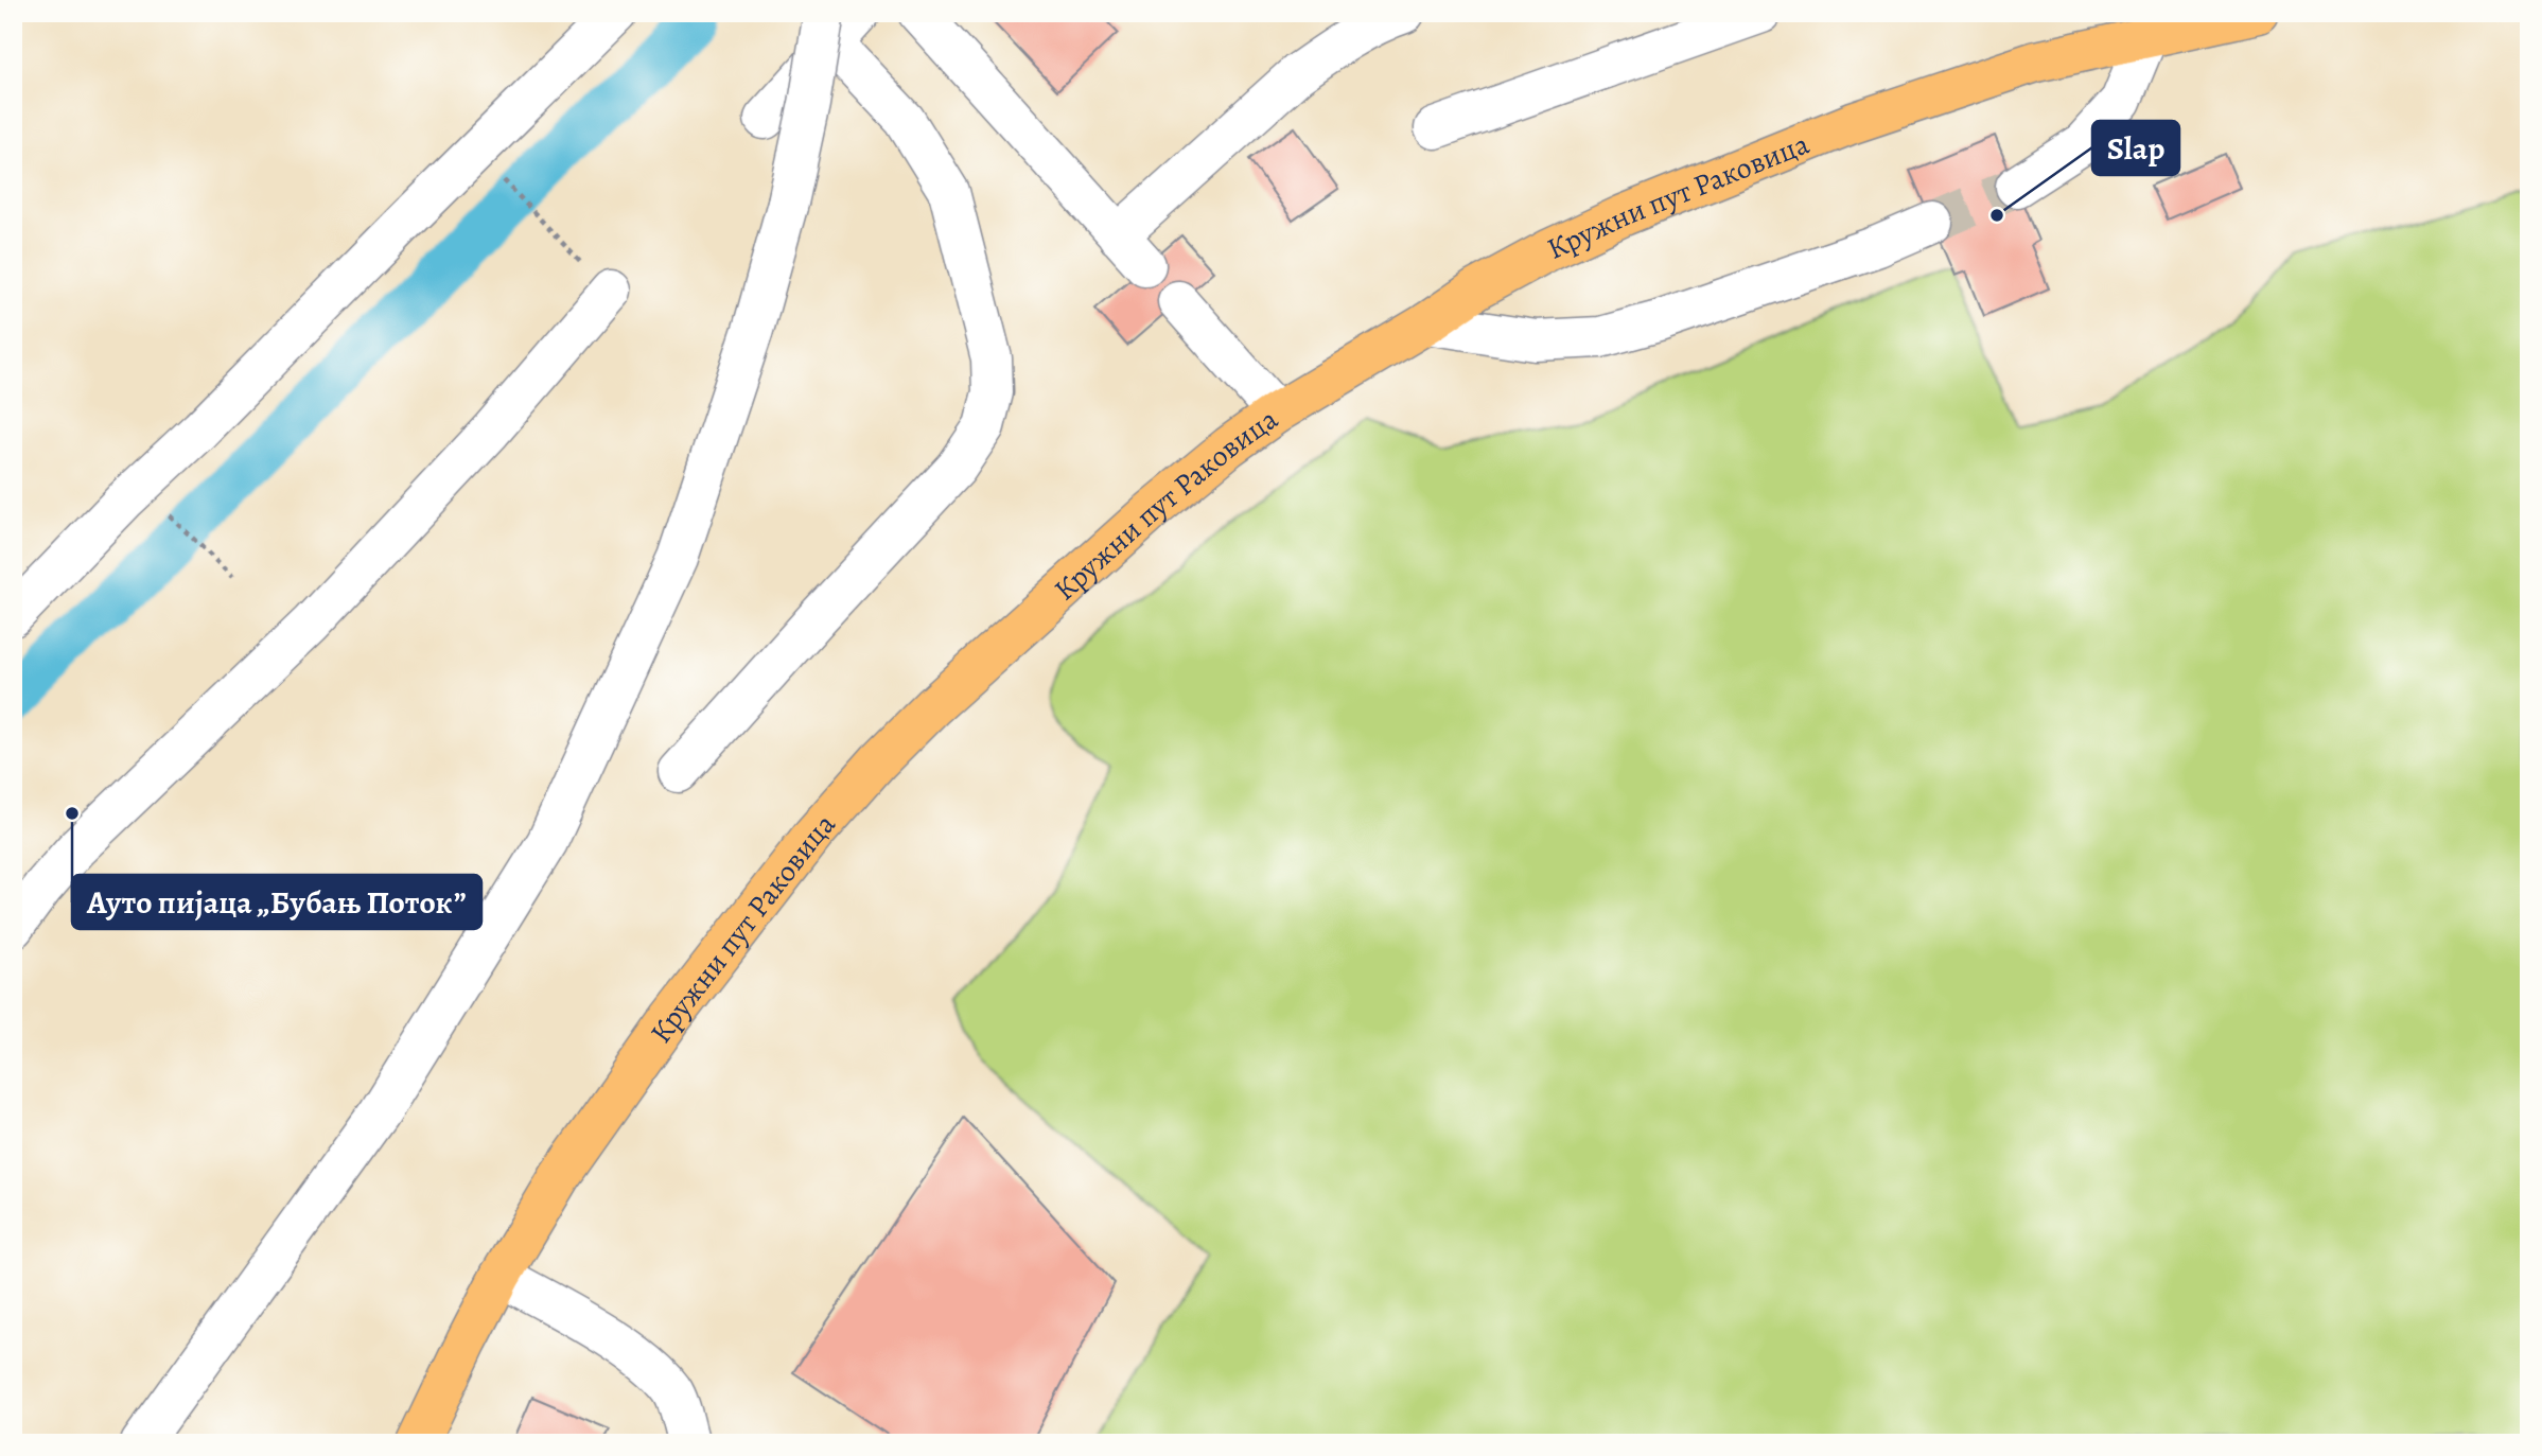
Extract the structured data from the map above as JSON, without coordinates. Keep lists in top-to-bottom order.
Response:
{
  "streets": {
    "main road": ["Кружни пут Раковица"]
  },
  "places": ["Slap", "Ауто пијаца „Бубањ Поток”"]
}
